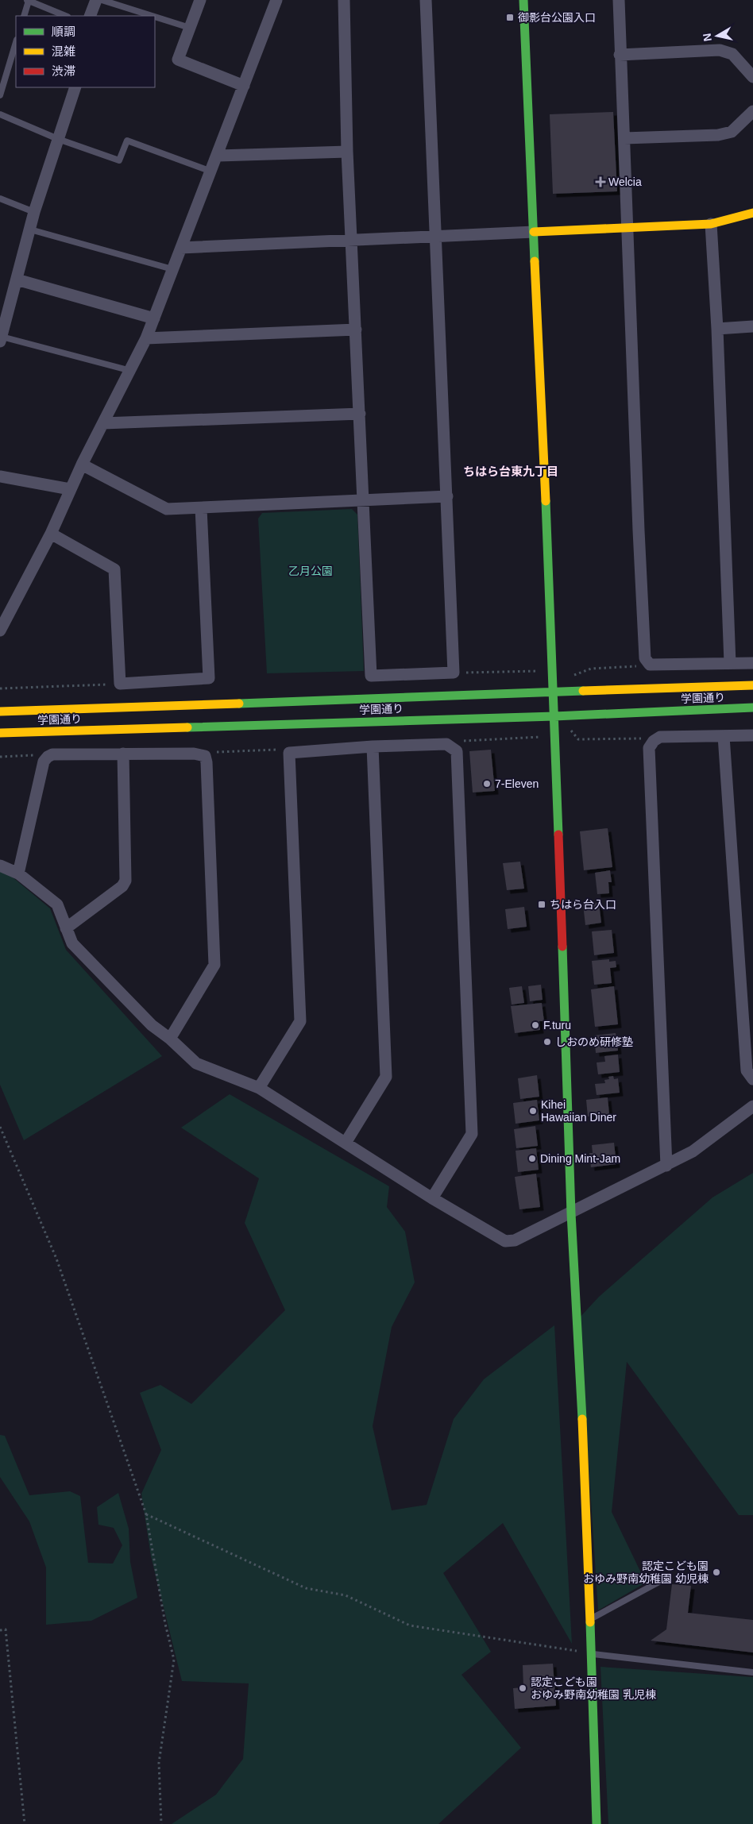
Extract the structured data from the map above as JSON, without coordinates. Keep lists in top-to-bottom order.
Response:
{
  "streets": {
    "street": ["学園通り"]
  },
  "districts": ["ちはら台東九丁目"],
  "parks": ["乙月公園"],
  "places": {
    "transit": ["御影台公園入口", "ちはら台入口"],
    "health": ["Welcia"],
    "other": [
      "7-Eleven",
      "F.turu",
      "しおのめ研修塾",
      "Kihei Hawaiian Diner",
      "Dining Mint-Jam",
      "認定こども園 おゆみ野南幼稚園 幼児棟",
      "認定こども園 おゆみ野南幼稚園 乳児棟"
    ]
  },
  "legend": ["順調", "混雑", "渋滞"],
  "north": "left"
}
